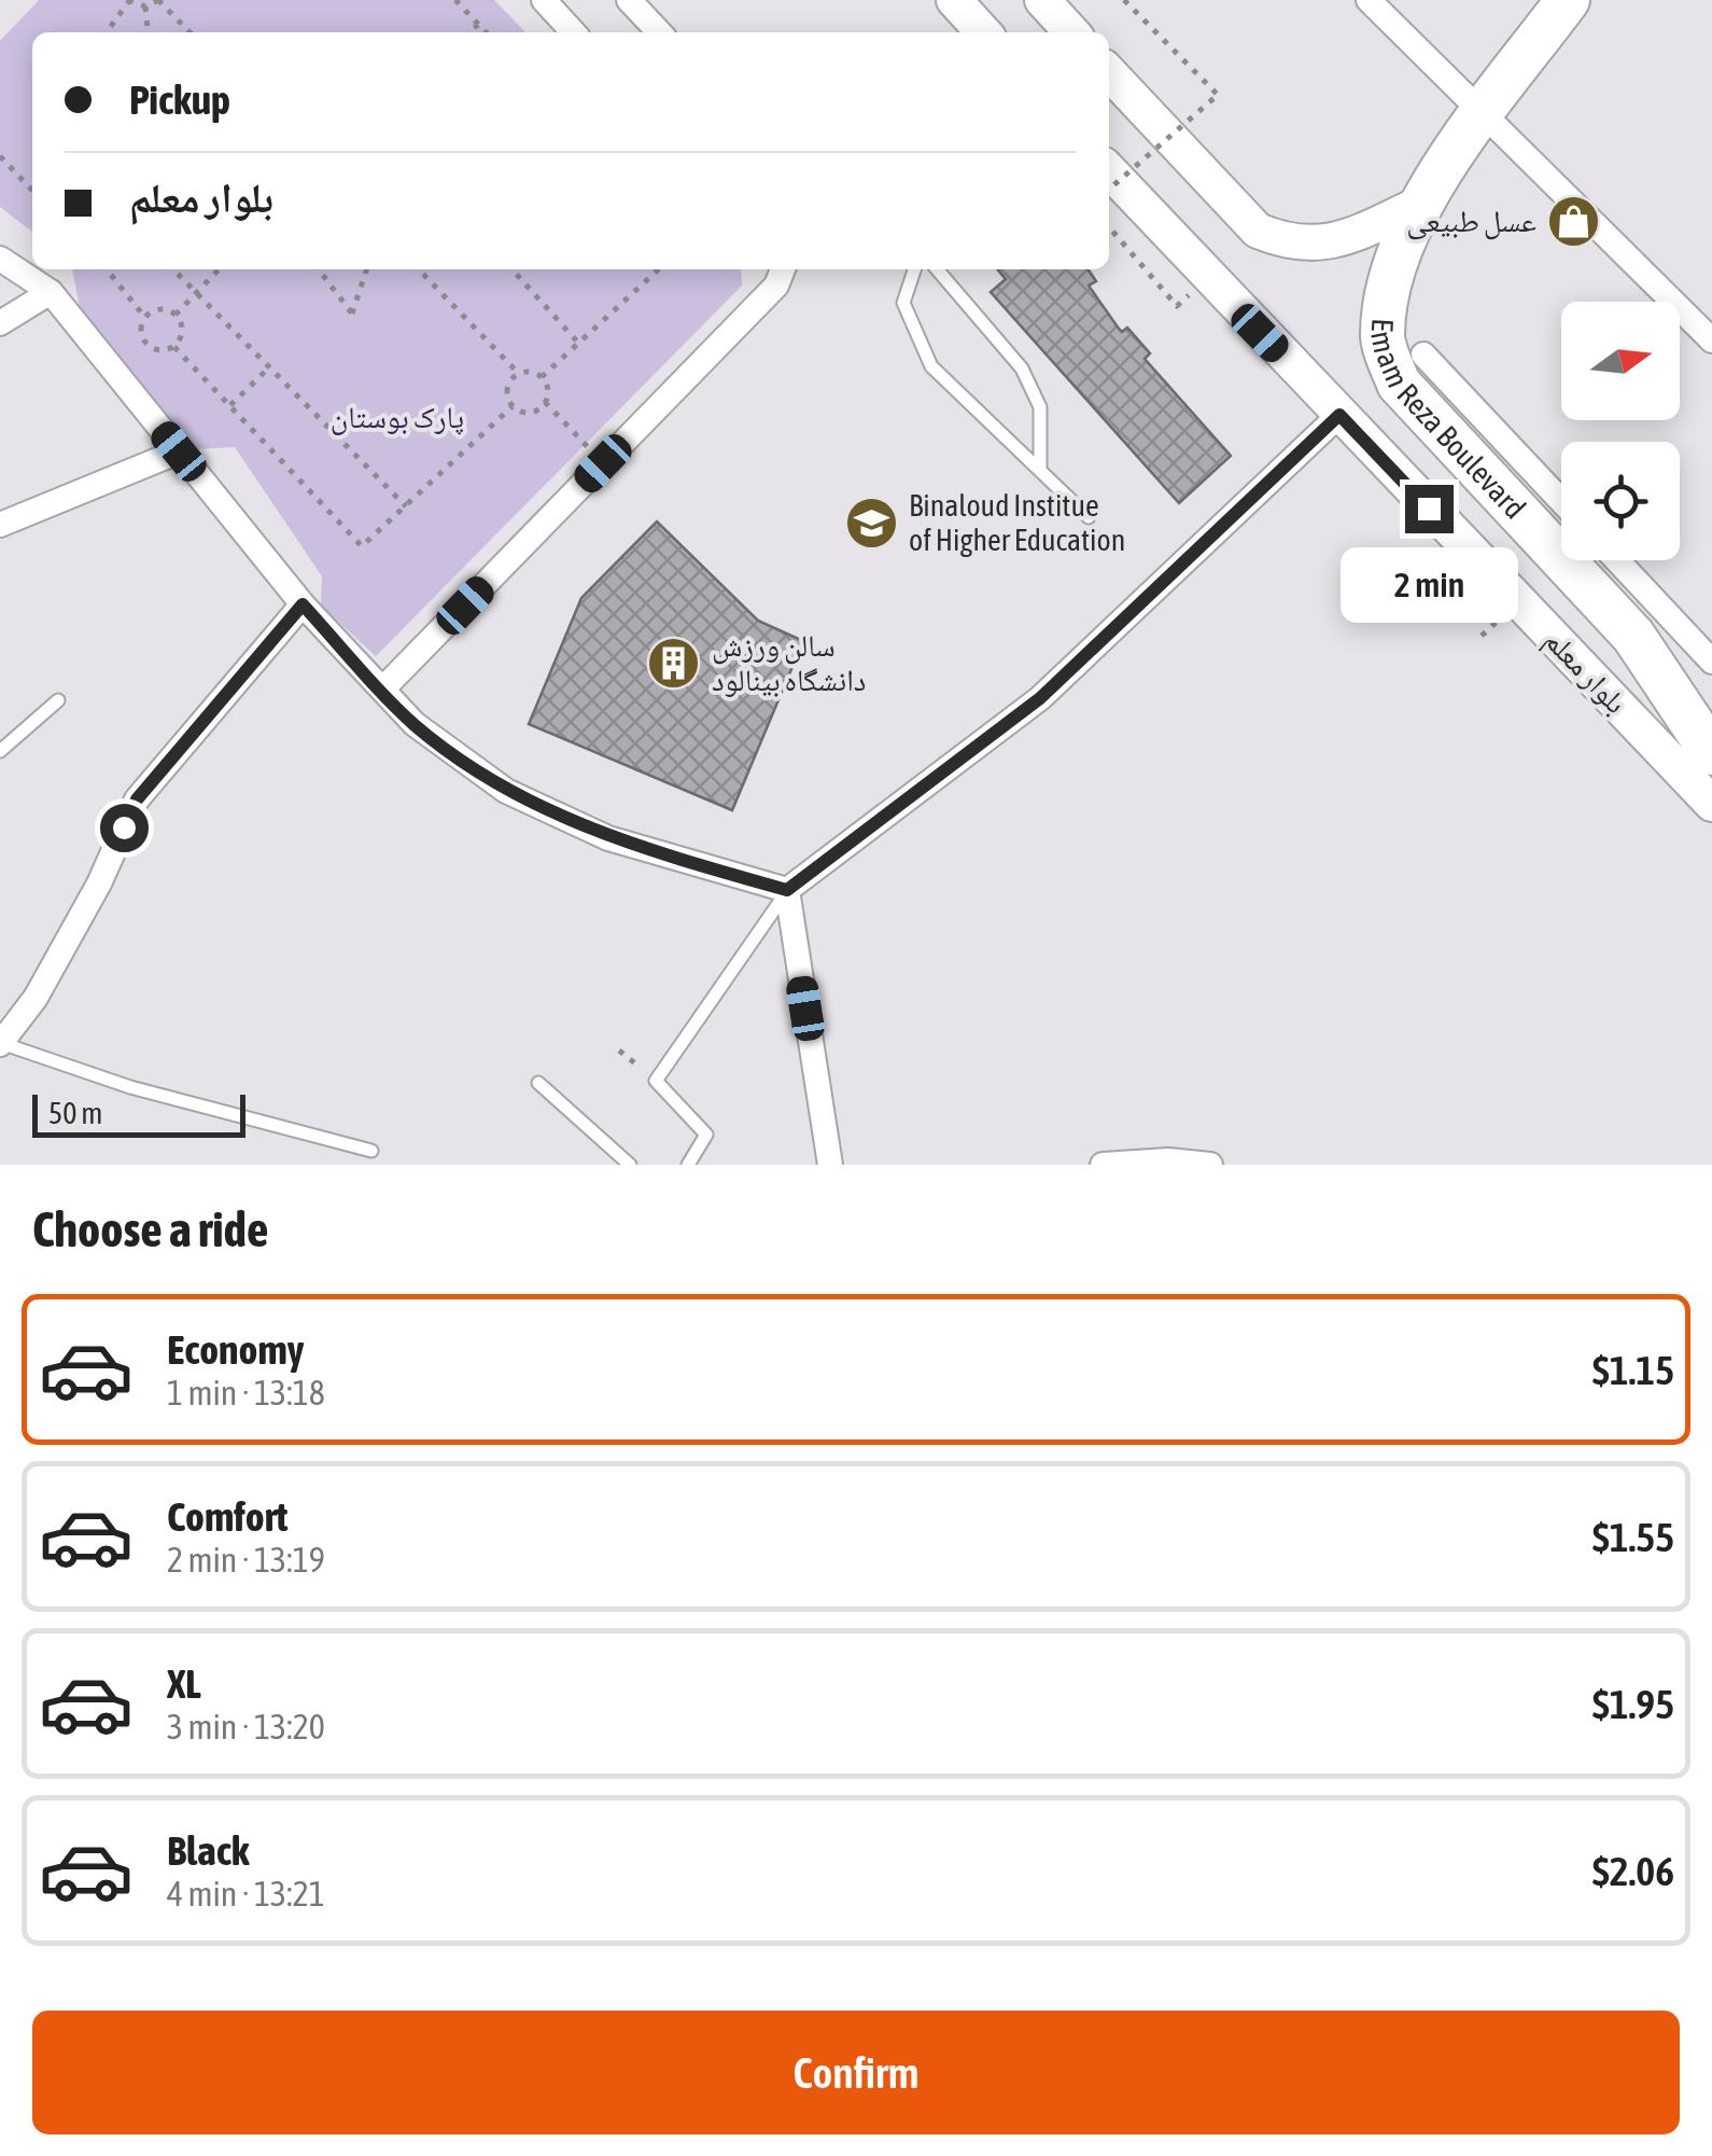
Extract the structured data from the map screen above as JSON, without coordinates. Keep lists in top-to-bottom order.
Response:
{
  "streets": {
    "highway": ["Emam Reza Boulevard"],
    "main road": ["بلوار معلم"]
  },
  "parks": ["پارک بوستان"],
  "places": {
    "shop": ["عسل طبیعی"],
    "school or university": ["Binaloud Institue of Higher Education"],
    "building": ["سالن ورزش دانشگاه بینالود"]
  },
  "scale_bar": "50 m",
  "north": "right",
  "page": {
    "banner": ["Pickup", "بلوار معلم"],
    "bubble": "2 min",
    "scale": "50 m",
    "heading": "Choose a ride",
    "list": [
      {
        "name": "Economy",
        "note": "1 min · 13:18",
        "value": "$1.15"
      },
      {
        "name": "Comfort",
        "note": "2 min · 13:19",
        "value": "$1.55"
      },
      {
        "name": "XL",
        "note": "3 min · 13:20",
        "value": "$1.95"
      },
      {
        "name": "Black",
        "note": "4 min · 13:21",
        "value": "$2.06"
      }
    ],
    "buttons": "Confirm"
  }
}
